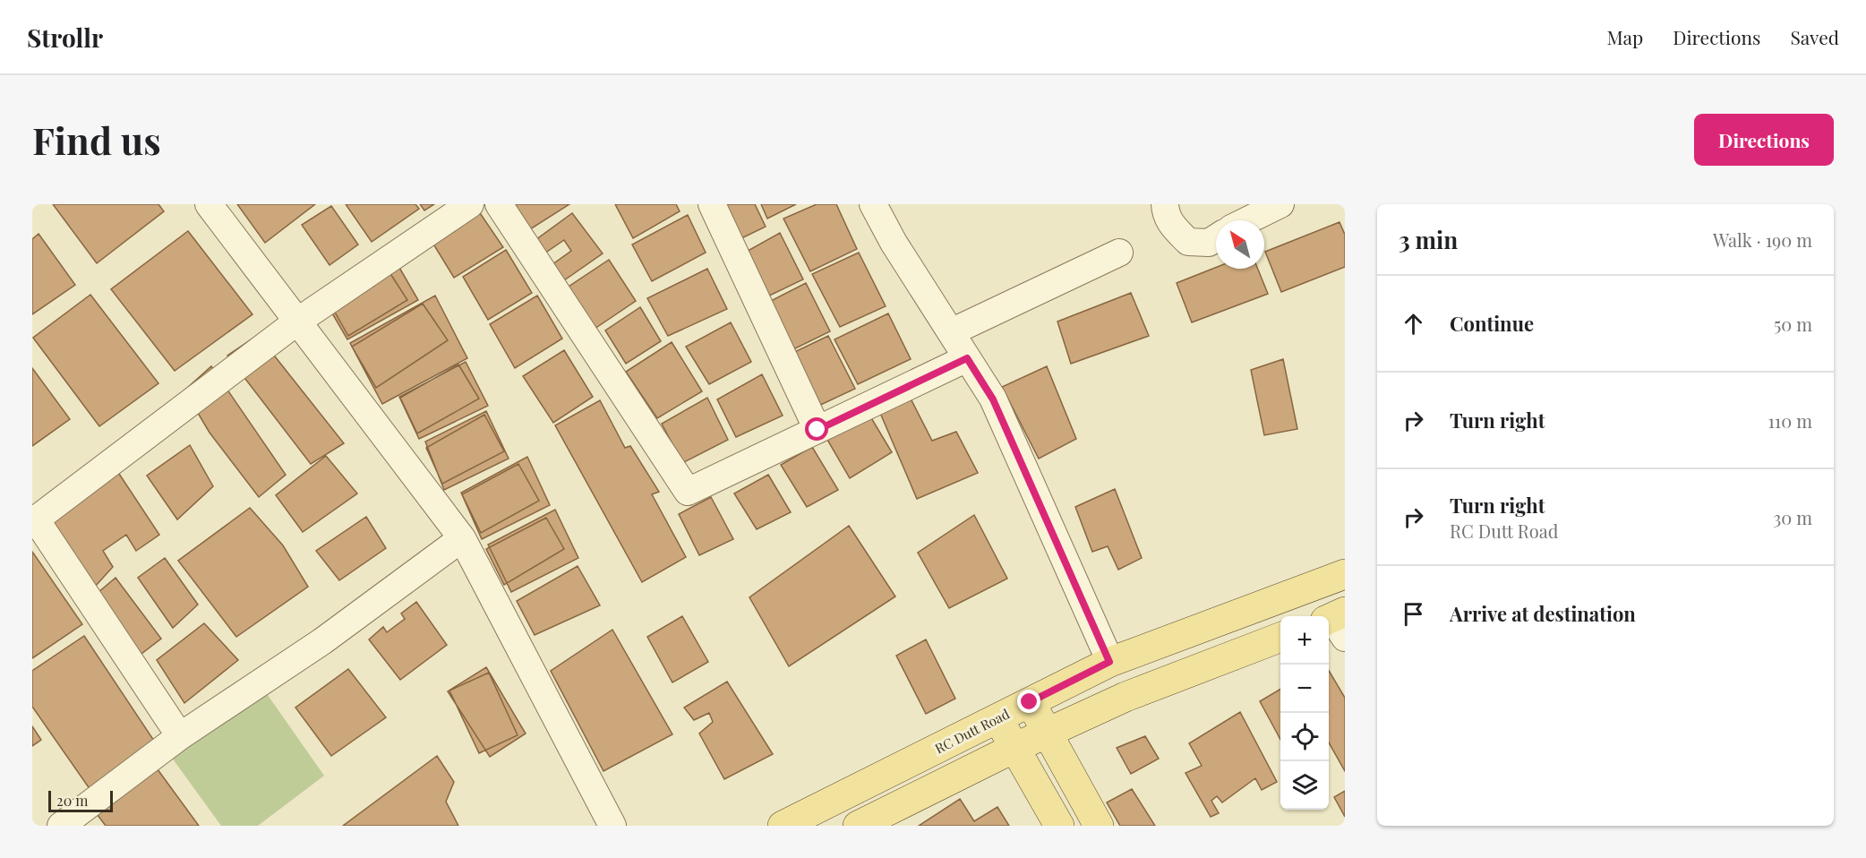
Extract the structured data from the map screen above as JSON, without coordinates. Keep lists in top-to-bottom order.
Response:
{
  "streets": {
    "main road": ["RC Dutt Road"]
  },
  "scale_bar": "20 m",
  "north": "top left",
  "page": {
    "header": "Strollr",
    "nav": ["Map", "Directions", "Saved"],
    "buttons": "Directions",
    "title": "Find us",
    "heading": ["3 min", "Walk · 190 m"],
    "list": [
      ["Continue", "50 m"],
      ["Turn right", "110 m"],
      ["Turn right", "RC Dutt Road", "30 m"],
      "Arrive at destination"
    ],
    "map_buttons": ["+", "−"],
    "scale": "20 m"
  }
}
